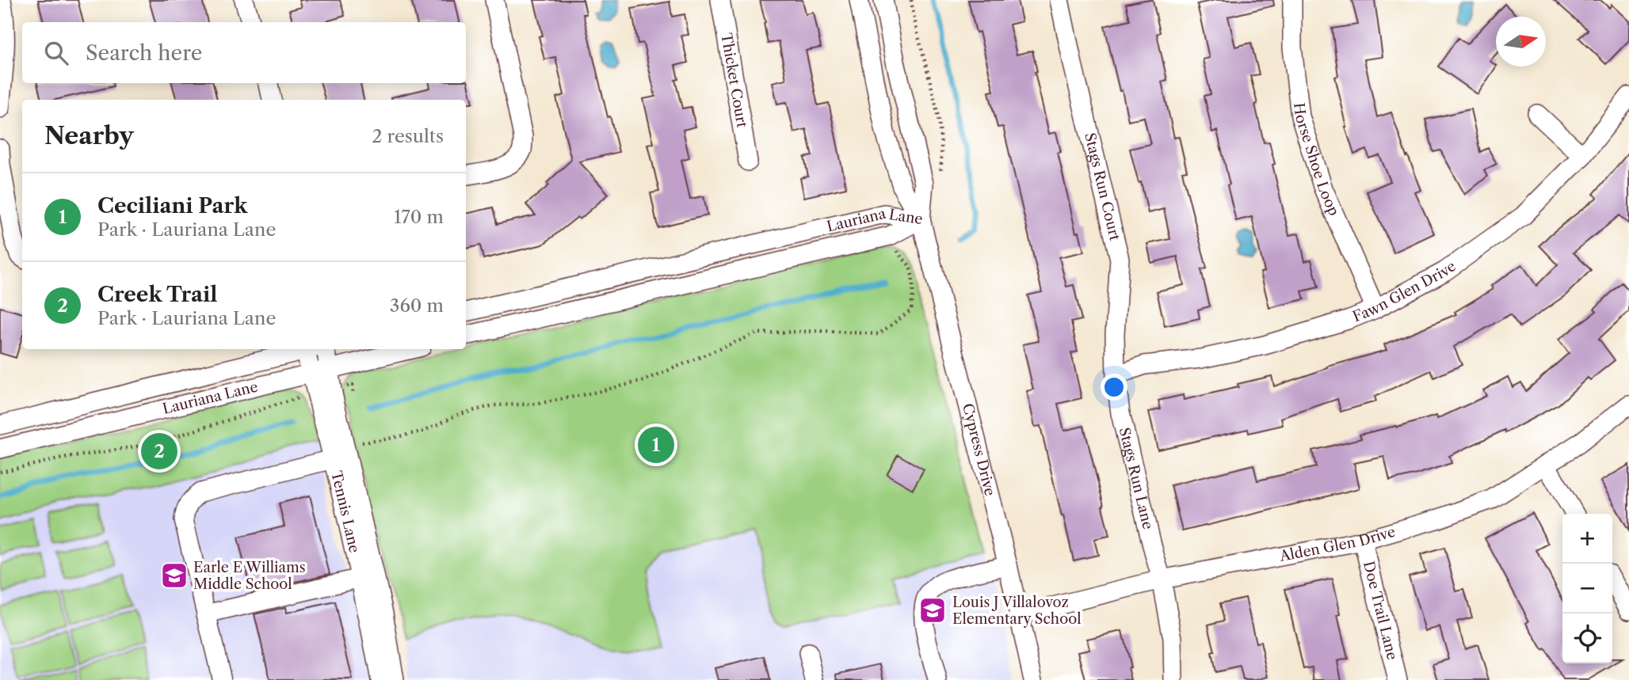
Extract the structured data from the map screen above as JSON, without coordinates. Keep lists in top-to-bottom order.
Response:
{
  "streets": {
    "street": [
      "Thicket Court",
      "Horse Shoe Loop",
      "Stags Run Court",
      "Lauriana Lane",
      "Fawn Glen Drive",
      "Cypress Drive",
      "Stags Run Lane",
      "Tennis Lane",
      "Alden Glen Drive",
      "Doe Trail Lane"
    ]
  },
  "crossings": [
    ["Horse Shoe Loop", "Fawn Glen Drive"],
    ["Stags Run Court", "Fawn Glen Drive"],
    ["Stags Run Court", "Stags Run Lane"],
    ["Lauriana Lane", "Cypress Drive"],
    ["Lauriana Lane", "Tennis Lane"],
    ["Fawn Glen Drive", "Stags Run Lane"],
    ["Cypress Drive", "Alden Glen Drive"],
    ["Stags Run Lane", "Alden Glen Drive"],
    ["Alden Glen Drive", "Doe Trail Lane"]
  ],
  "places": {
    "school or university": ["Earle E Williams Middle School", "Louis J Villalovoz Elementary School"]
  },
  "north": "right",
  "page": {
    "search": "Search here",
    "heading": ["Nearby", "2 results"],
    "list": [
      {
        "mark": "1",
        "name": "Ceciliani Park",
        "note": "Park · Lauriana Lane",
        "value": "170 m"
      },
      {
        "mark": "2",
        "name": "Creek Trail",
        "note": "Park · Lauriana Lane",
        "value": "360 m"
      }
    ],
    "pins": ["1", "2"],
    "map_buttons": ["+", "−"]
  }
}
